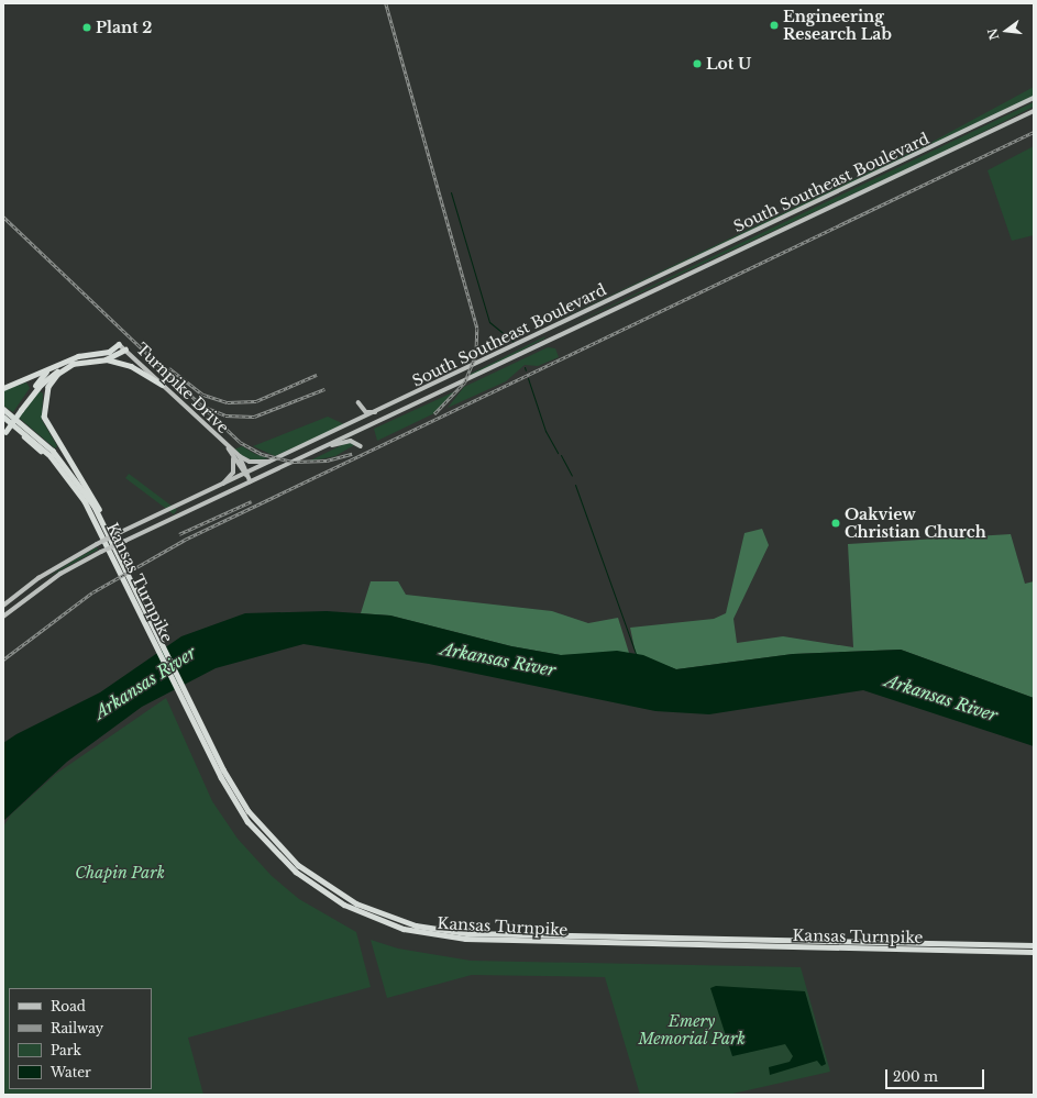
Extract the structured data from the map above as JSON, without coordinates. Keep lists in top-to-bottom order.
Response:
{
  "streets": {
    "highway": ["Kansas Turnpike"],
    "main road": ["South Southeast Boulevard", "Turnpike Drive"]
  },
  "crossings": [
    ["South Southeast Boulevard", "Turnpike Drive"]
  ],
  "water": ["Arkansas River"],
  "parks": ["Chapin Park", "Emery Memorial Park"],
  "places": [
    "Engineering Research Lab",
    "Plant 2",
    "Lot U",
    "Oakview Christian Church"
  ],
  "legend": [
    "Road",
    "Railway",
    "Park",
    "Water"
  ],
  "scale_bar": "200 m",
  "north": "left"
}
